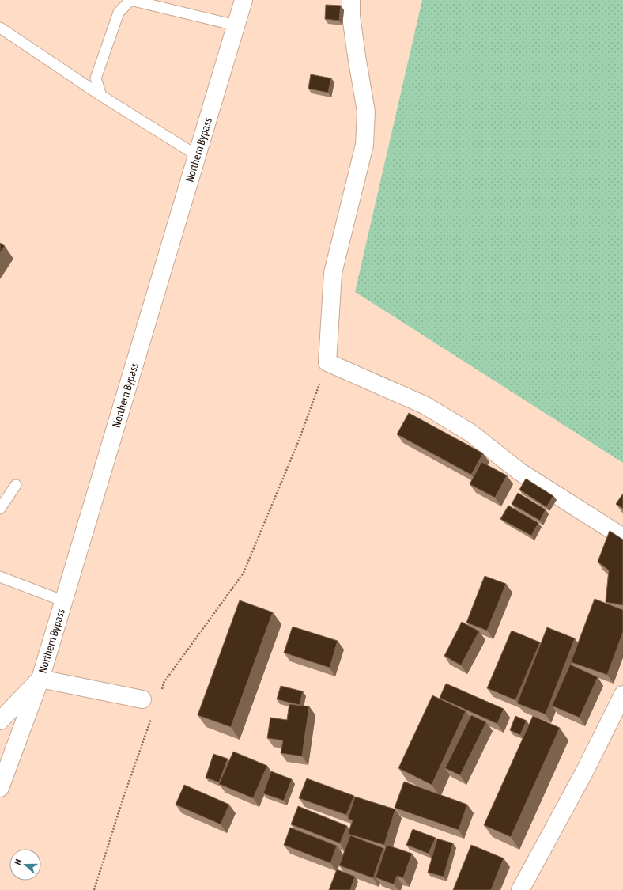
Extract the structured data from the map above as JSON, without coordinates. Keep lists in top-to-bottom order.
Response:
{
  "streets": {
    "street": ["Northern Bypass"]
  },
  "north": "left"
}
